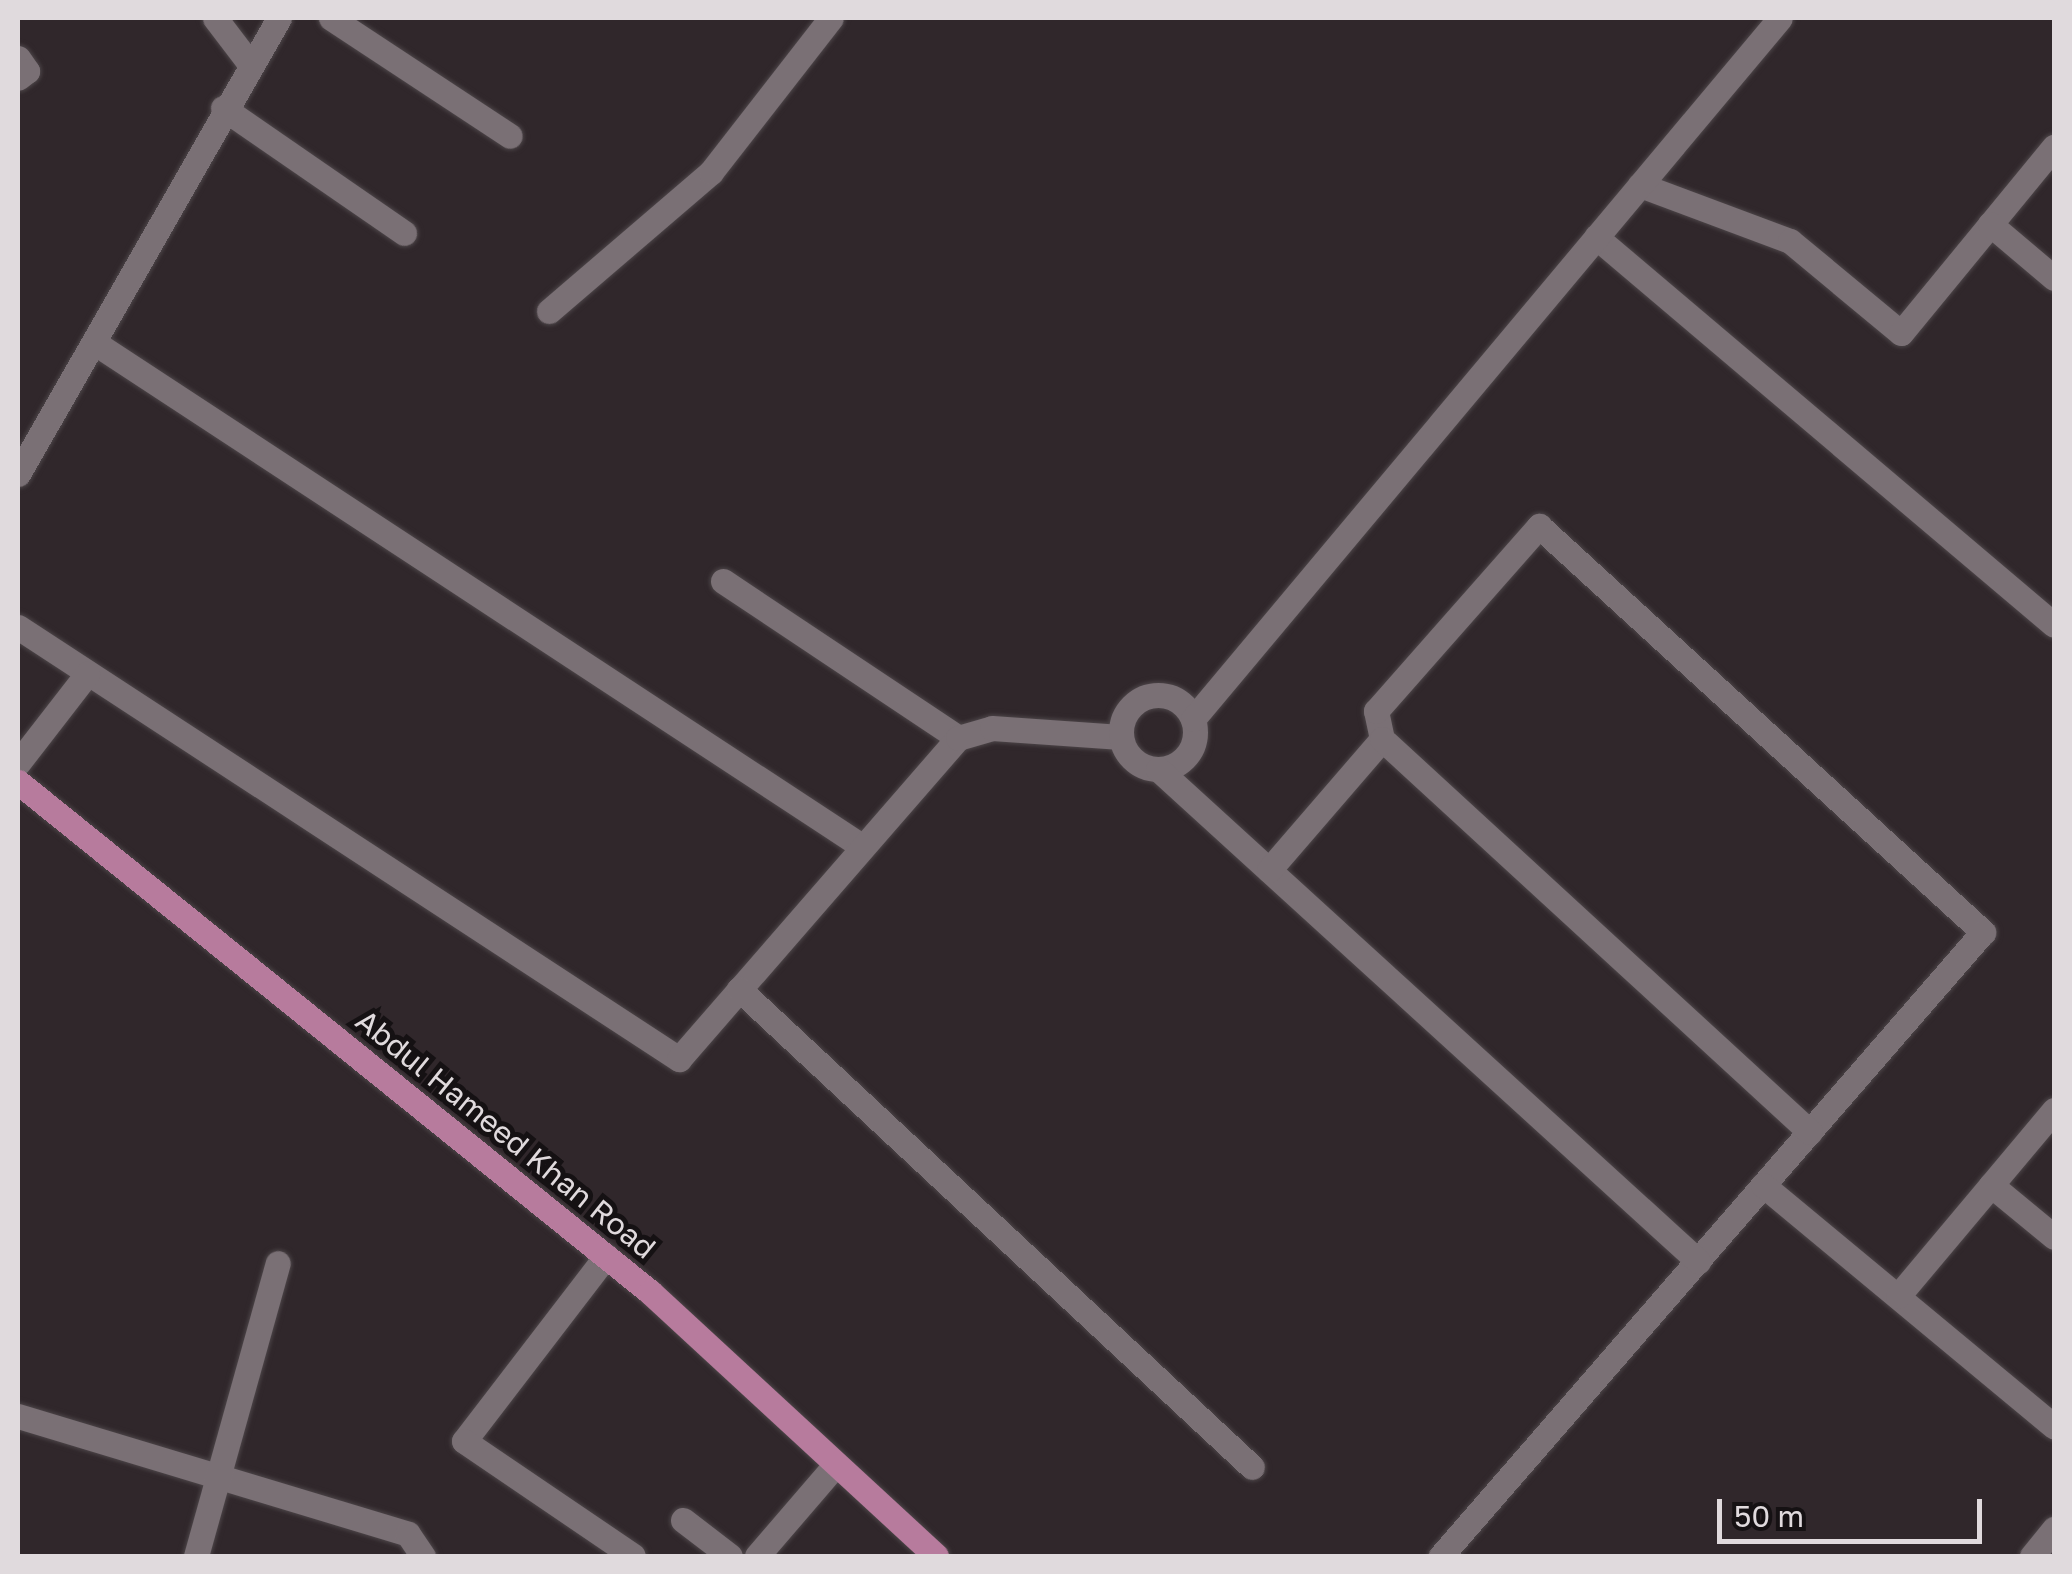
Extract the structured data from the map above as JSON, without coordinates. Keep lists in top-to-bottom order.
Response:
{
  "streets": {
    "main road": ["Abdul Hameed Khan Road"]
  },
  "scale_bar": "50 m"
}
